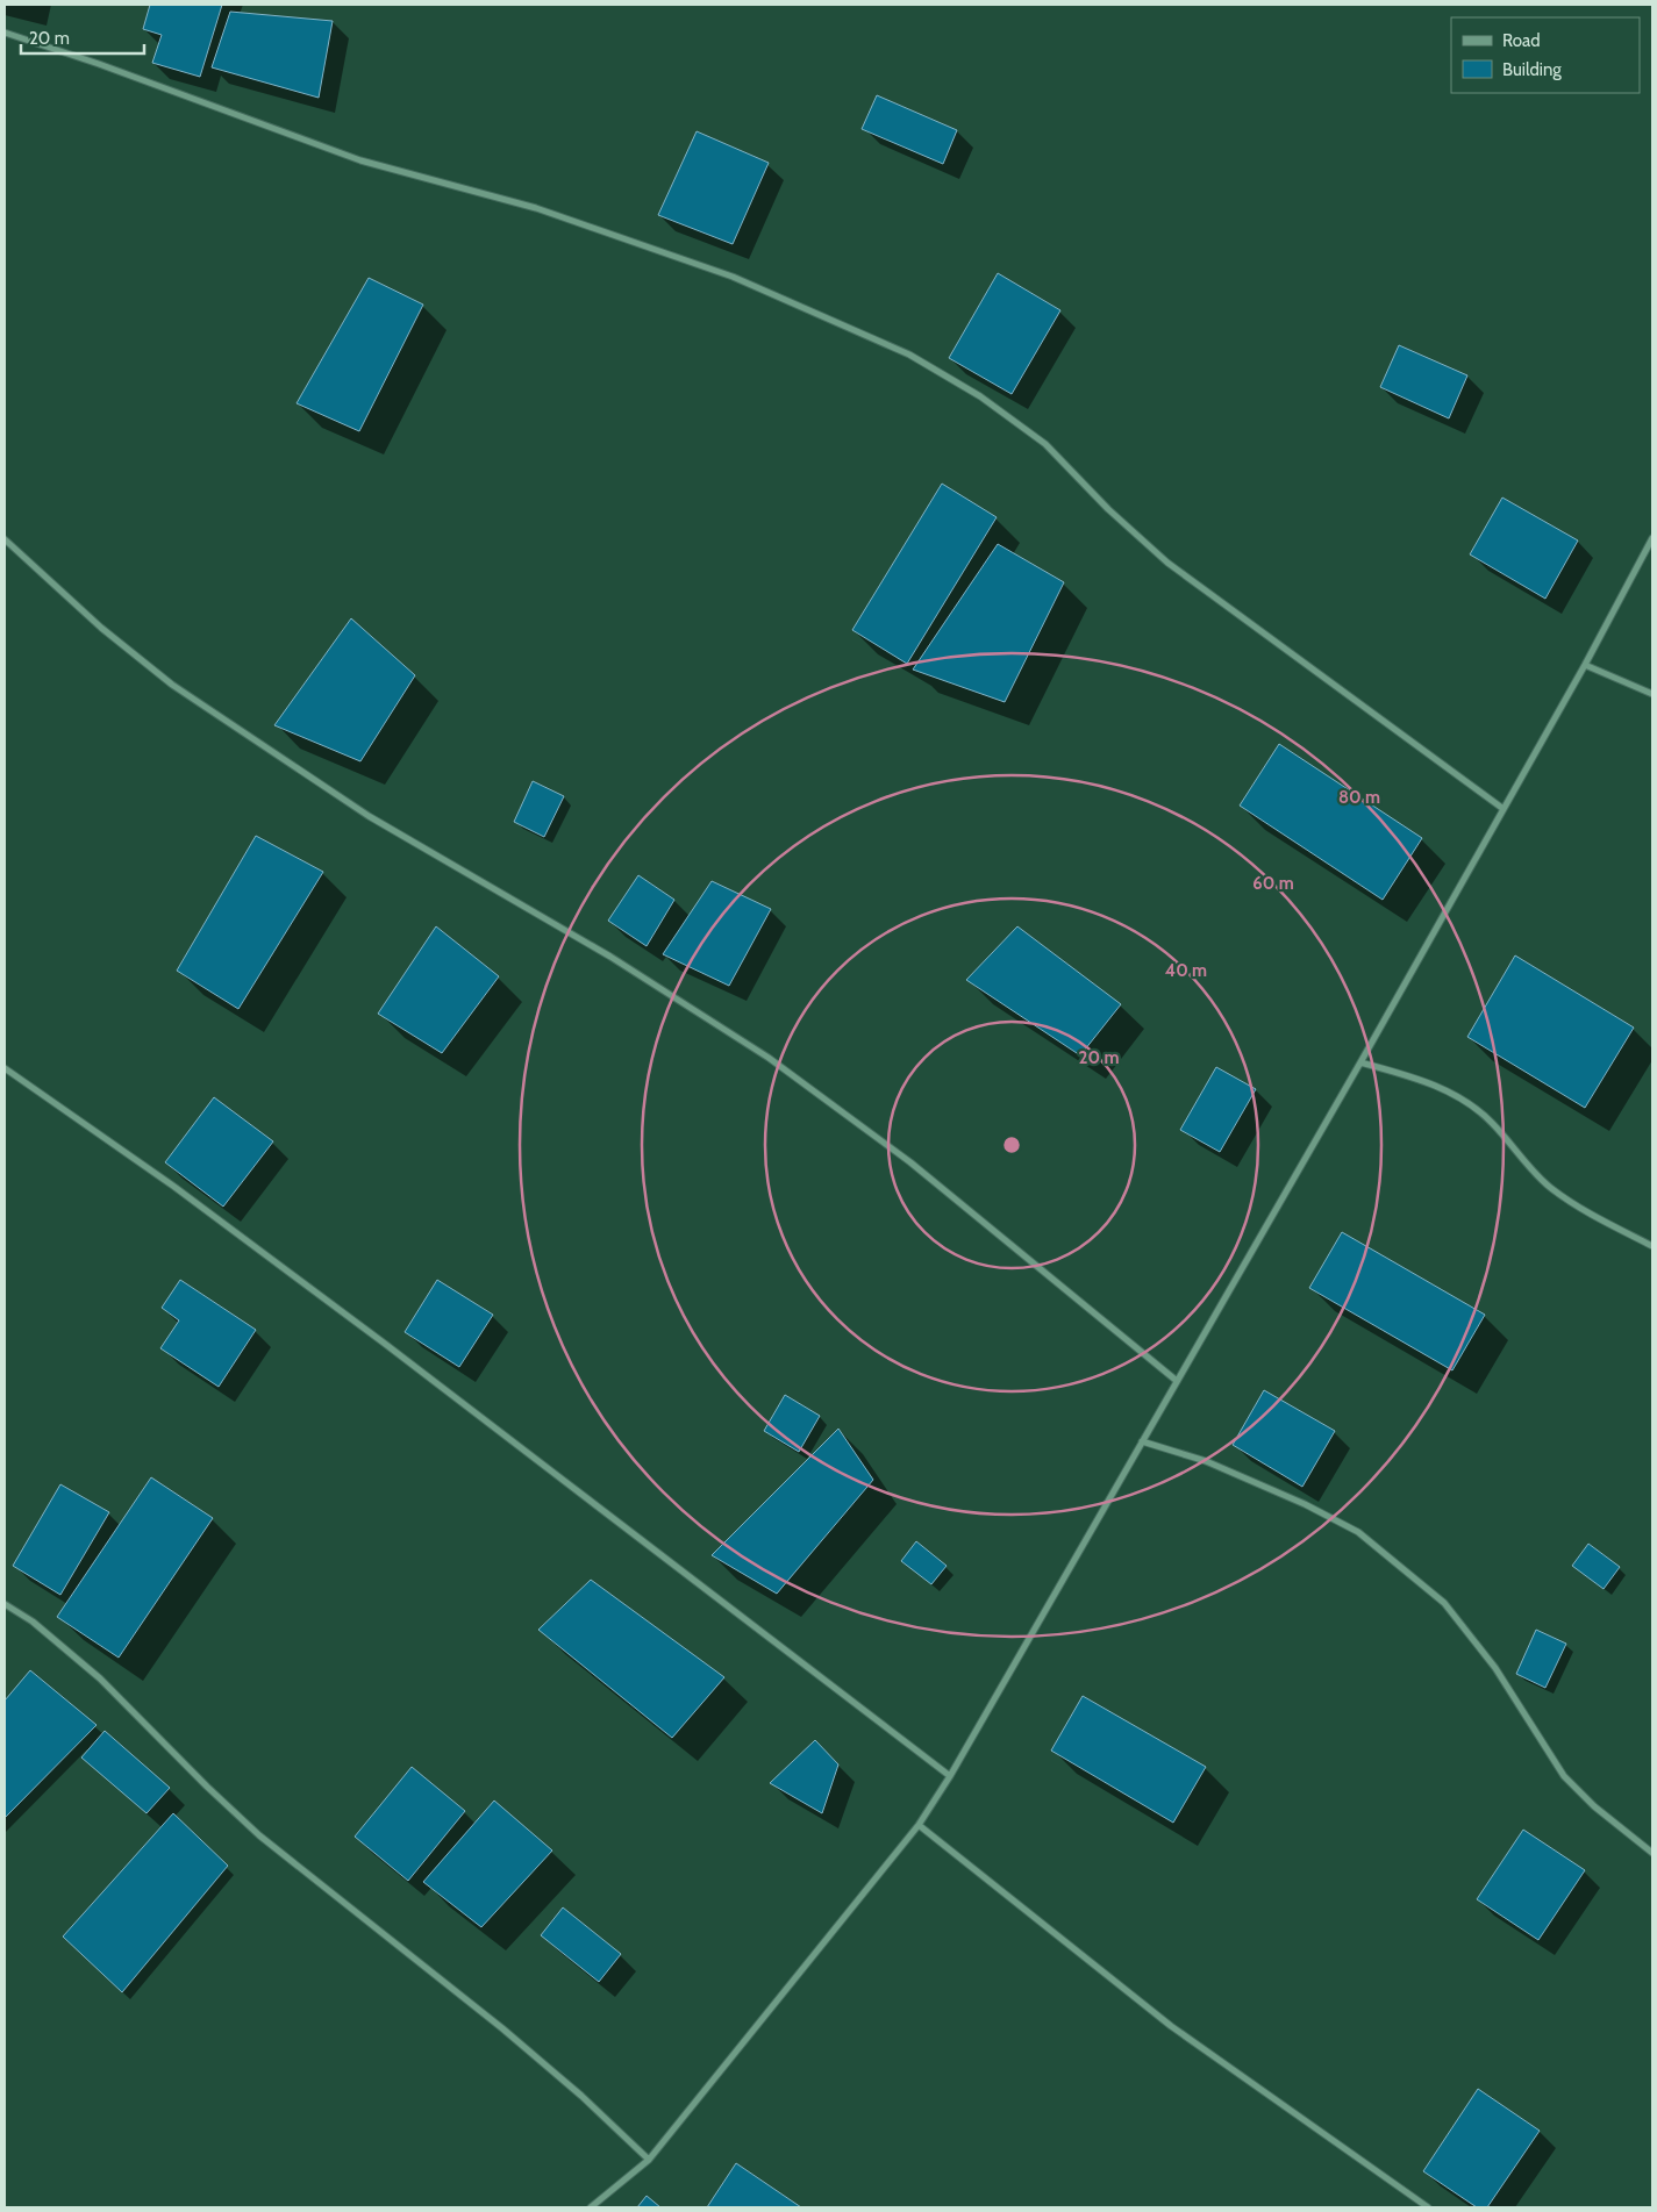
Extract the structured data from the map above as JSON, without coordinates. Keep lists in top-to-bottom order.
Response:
{
  "legend": ["Road", "Building"],
  "scale_bar": "20 m",
  "rings": [
    "80 m",
    "60 m",
    "40 m",
    "20 m"
  ]
}
